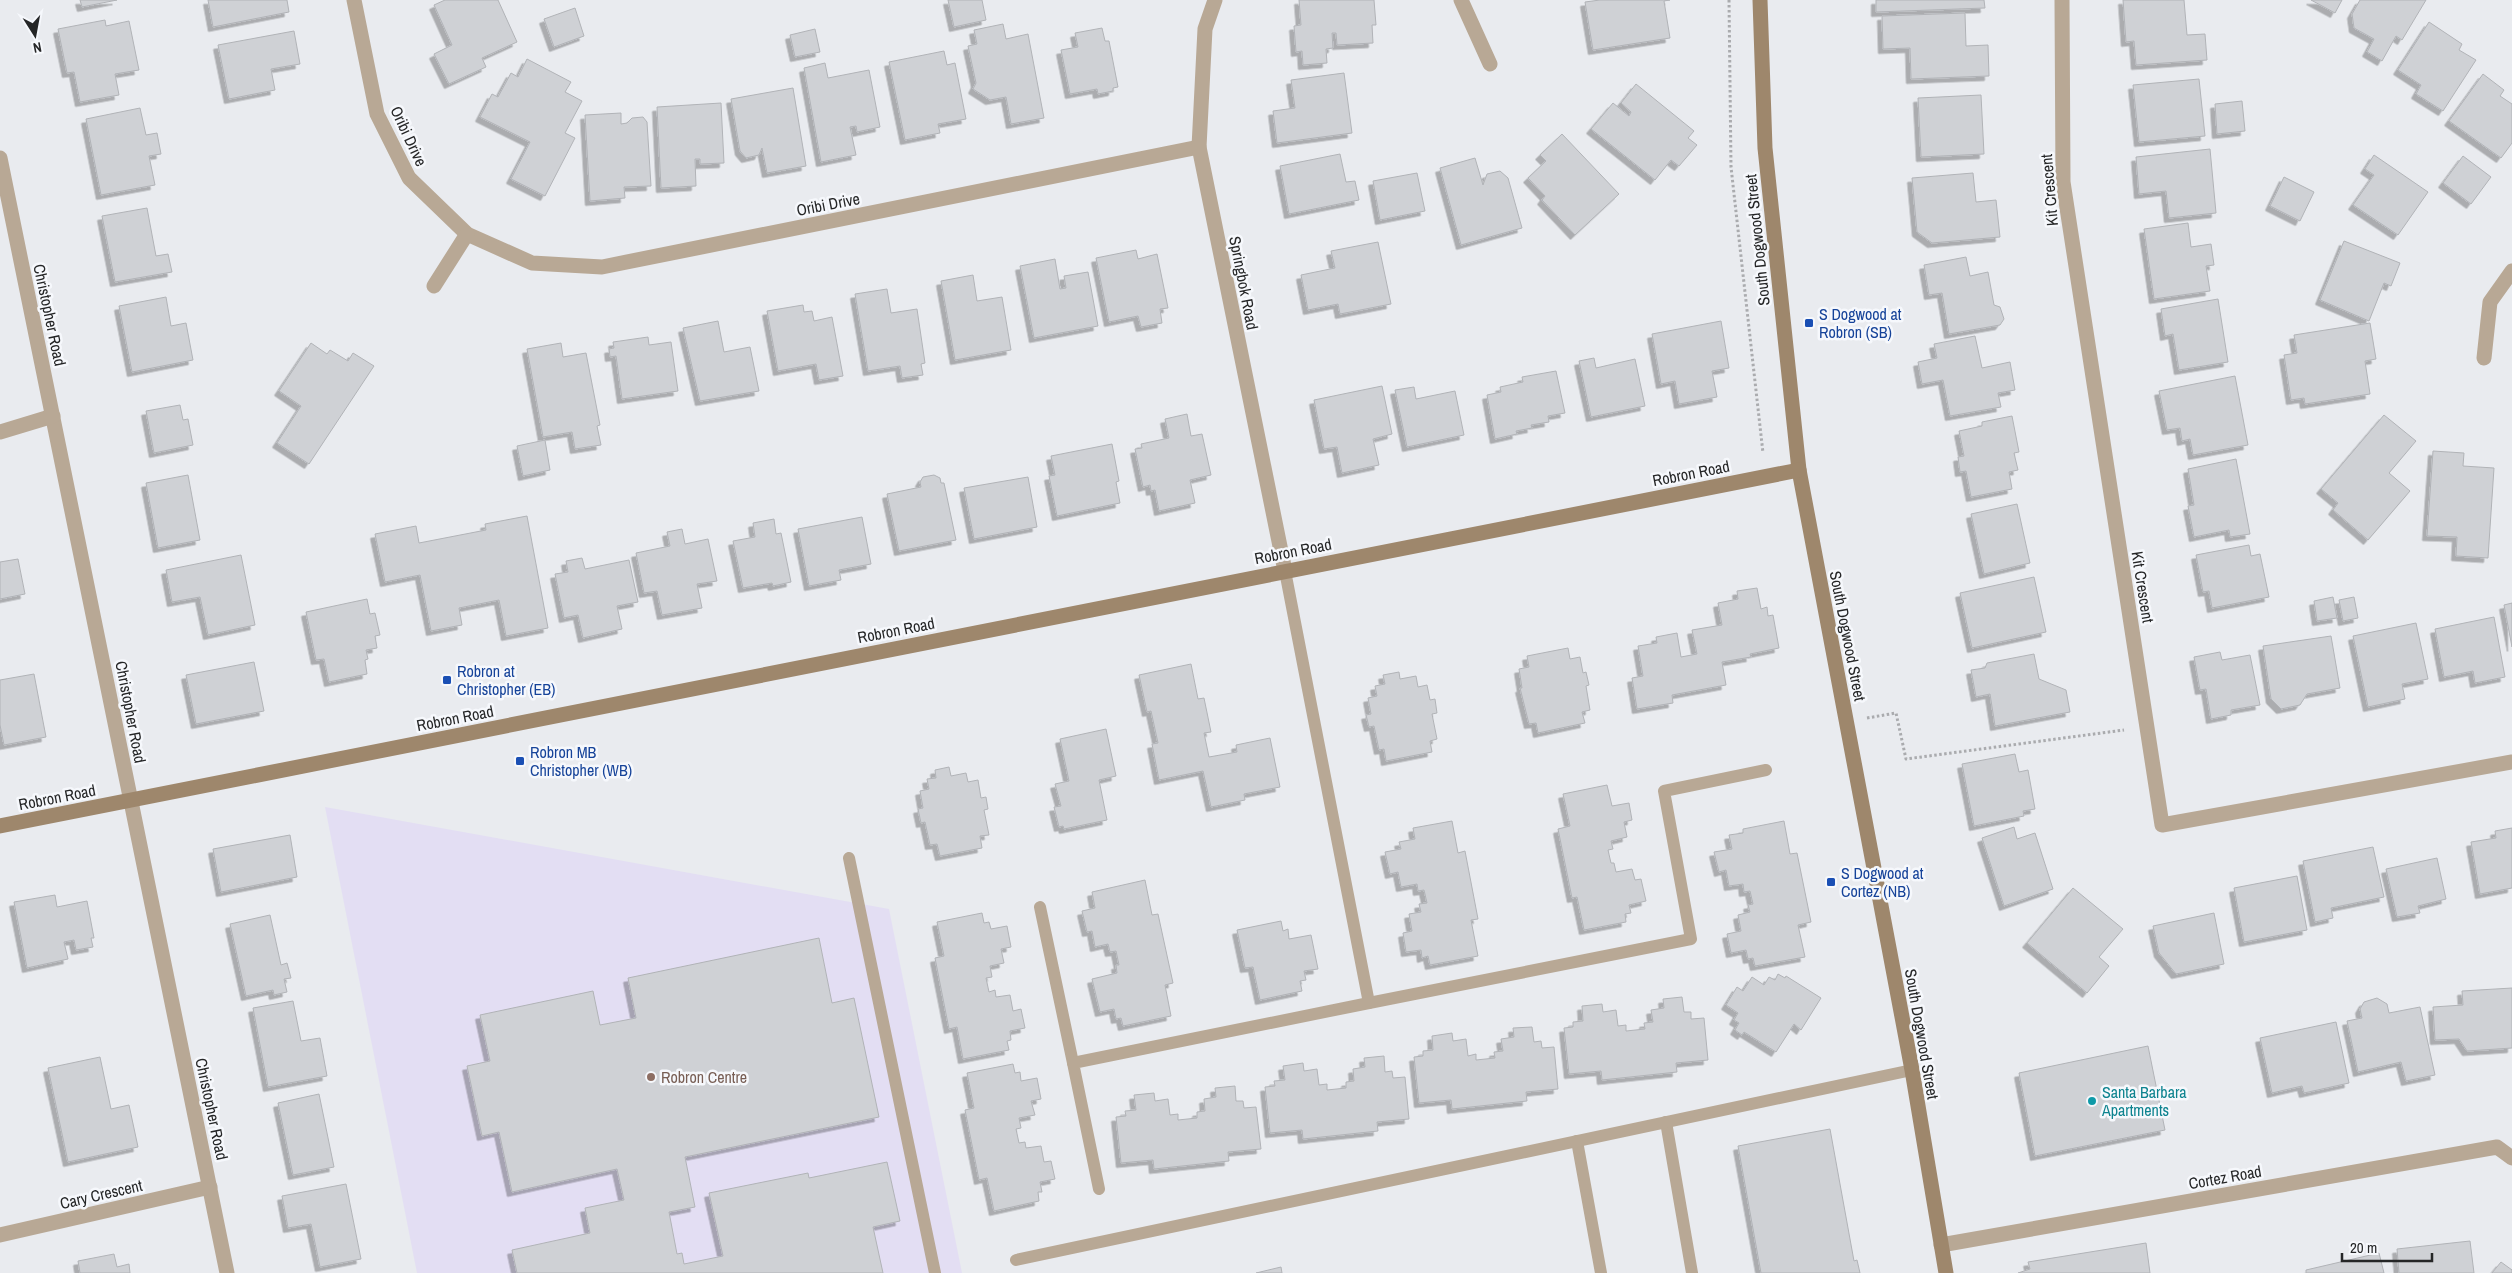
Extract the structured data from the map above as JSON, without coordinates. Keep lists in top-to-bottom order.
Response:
{
  "streets": {
    "street": [
      "Oribi Drive",
      "Kit Crescent",
      "South Dogwood Street",
      "Springbok Road",
      "Christopher Road",
      "Robron Road",
      "Cortez Road",
      "Cary Crescent"
    ]
  },
  "crossings": [
    ["Oribi Drive", "Springbok Road"],
    ["South Dogwood Street", "Robron Road"],
    ["South Dogwood Street", "Cortez Road"],
    ["Springbok Road", "Robron Road"],
    ["Christopher Road", "Robron Road"],
    ["Christopher Road", "Cary Crescent"]
  ],
  "places": {
    "transit": [
      "S Dogwood at Robron (SB)",
      "Robron at Christopher (EB)",
      "Robron MB Christopher (WB)",
      "S Dogwood at Cortez (NB)"
    ],
    "other": ["Robron Centre", "Santa Barbara Apartments"]
  },
  "scale_bar": "20 m",
  "north": "bottom"
}
